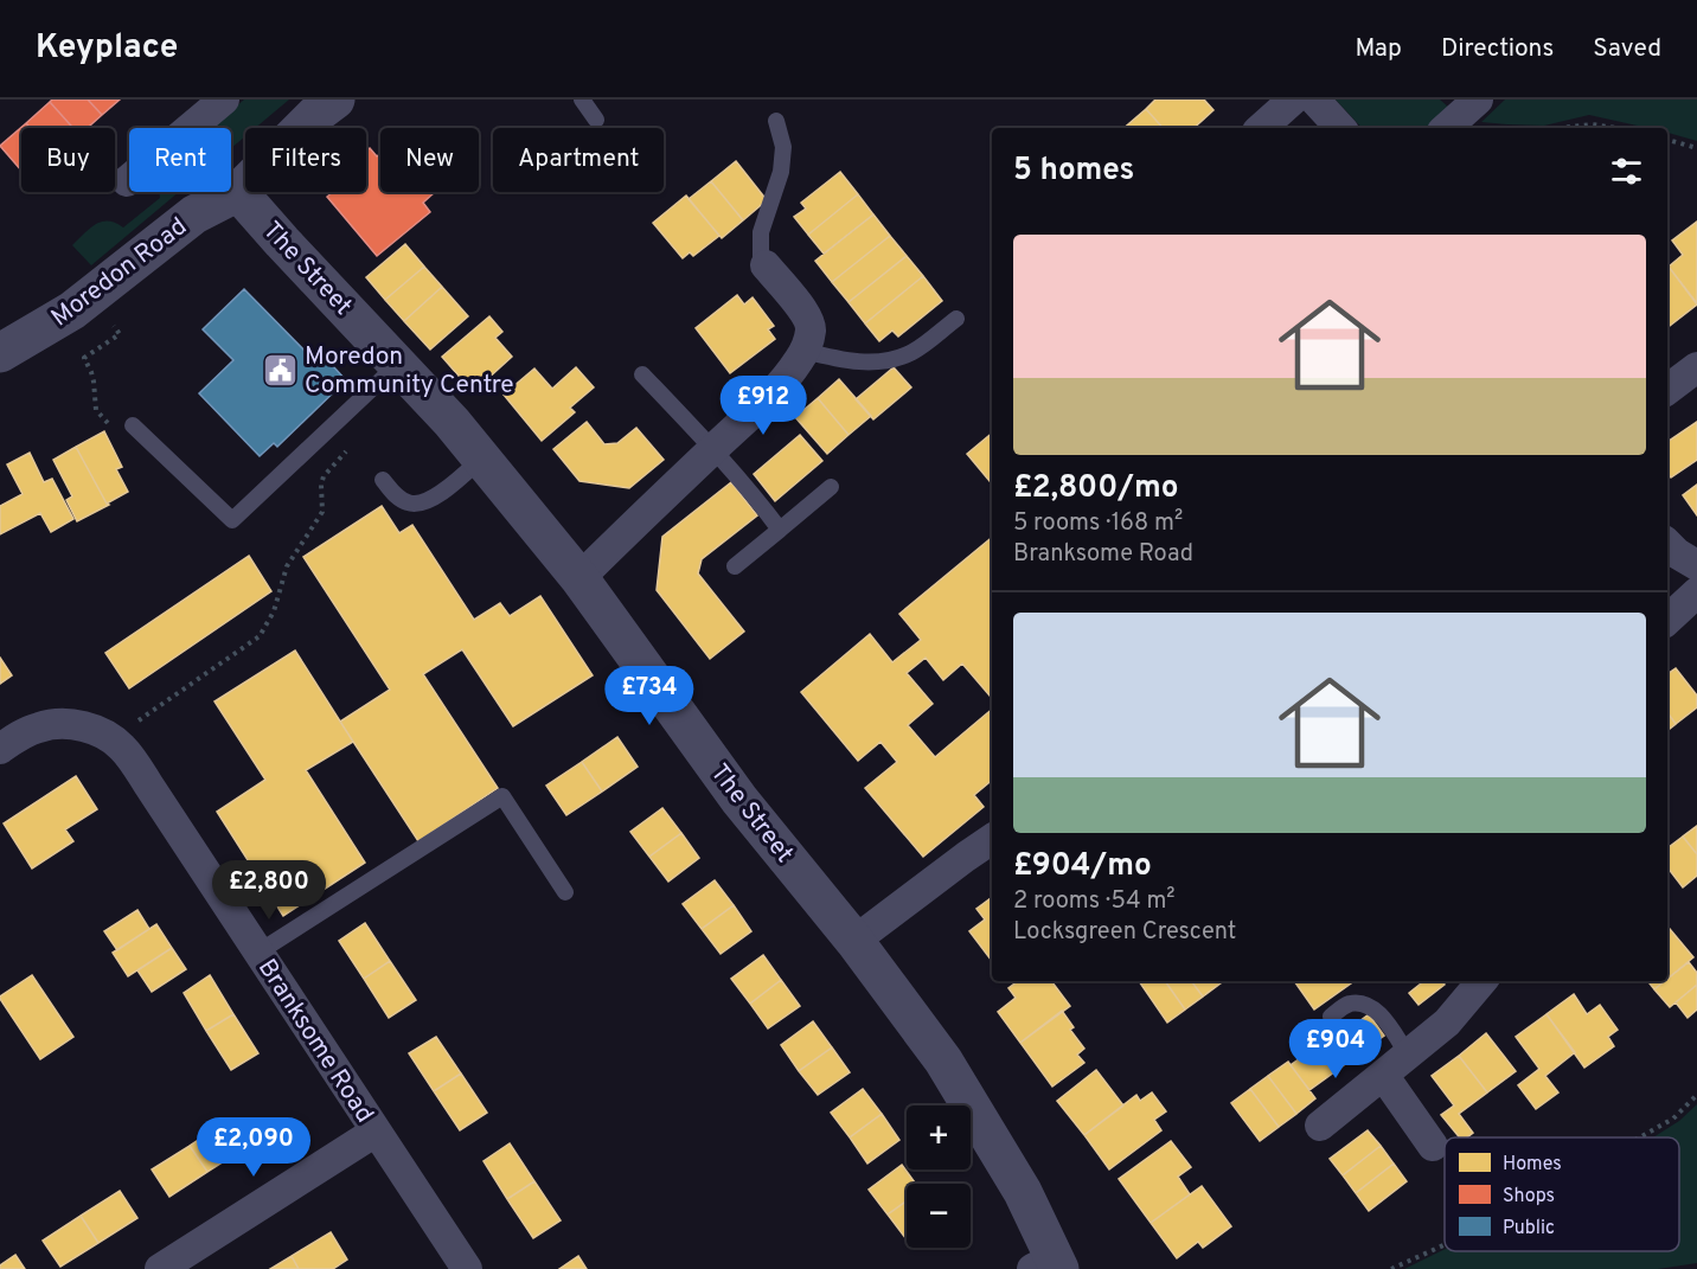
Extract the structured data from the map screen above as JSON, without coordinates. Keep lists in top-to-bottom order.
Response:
{
  "streets": {
    "street": ["The Street", "Moredon Road", "Branksome Road"]
  },
  "crossings": [
    ["The Street", "Moredon Road"]
  ],
  "places": {
    "public building": ["Moredon Community Centre"]
  },
  "legend": ["Homes", "Shops", "Public"],
  "page": {
    "header": "Keyplace",
    "nav": ["Map", "Directions", "Saved"],
    "chip": [
      "Buy",
      "Rent",
      "Filters",
      "New",
      "Apartment"
    ],
    "heading": "5 homes",
    "list": [
      {
        "name": "£2,800/mo",
        "note": "5 rooms · 168 m² · Branksome Road"
      },
      {
        "name": "£904/mo",
        "note": "2 rooms · 54 m² · Locksgreen Crescent"
      }
    ],
    "price": [
      "£912",
      "£734",
      "£2,800",
      "£904",
      "£2,090"
    ],
    "map_buttons": ["+", "−"]
  }
}
